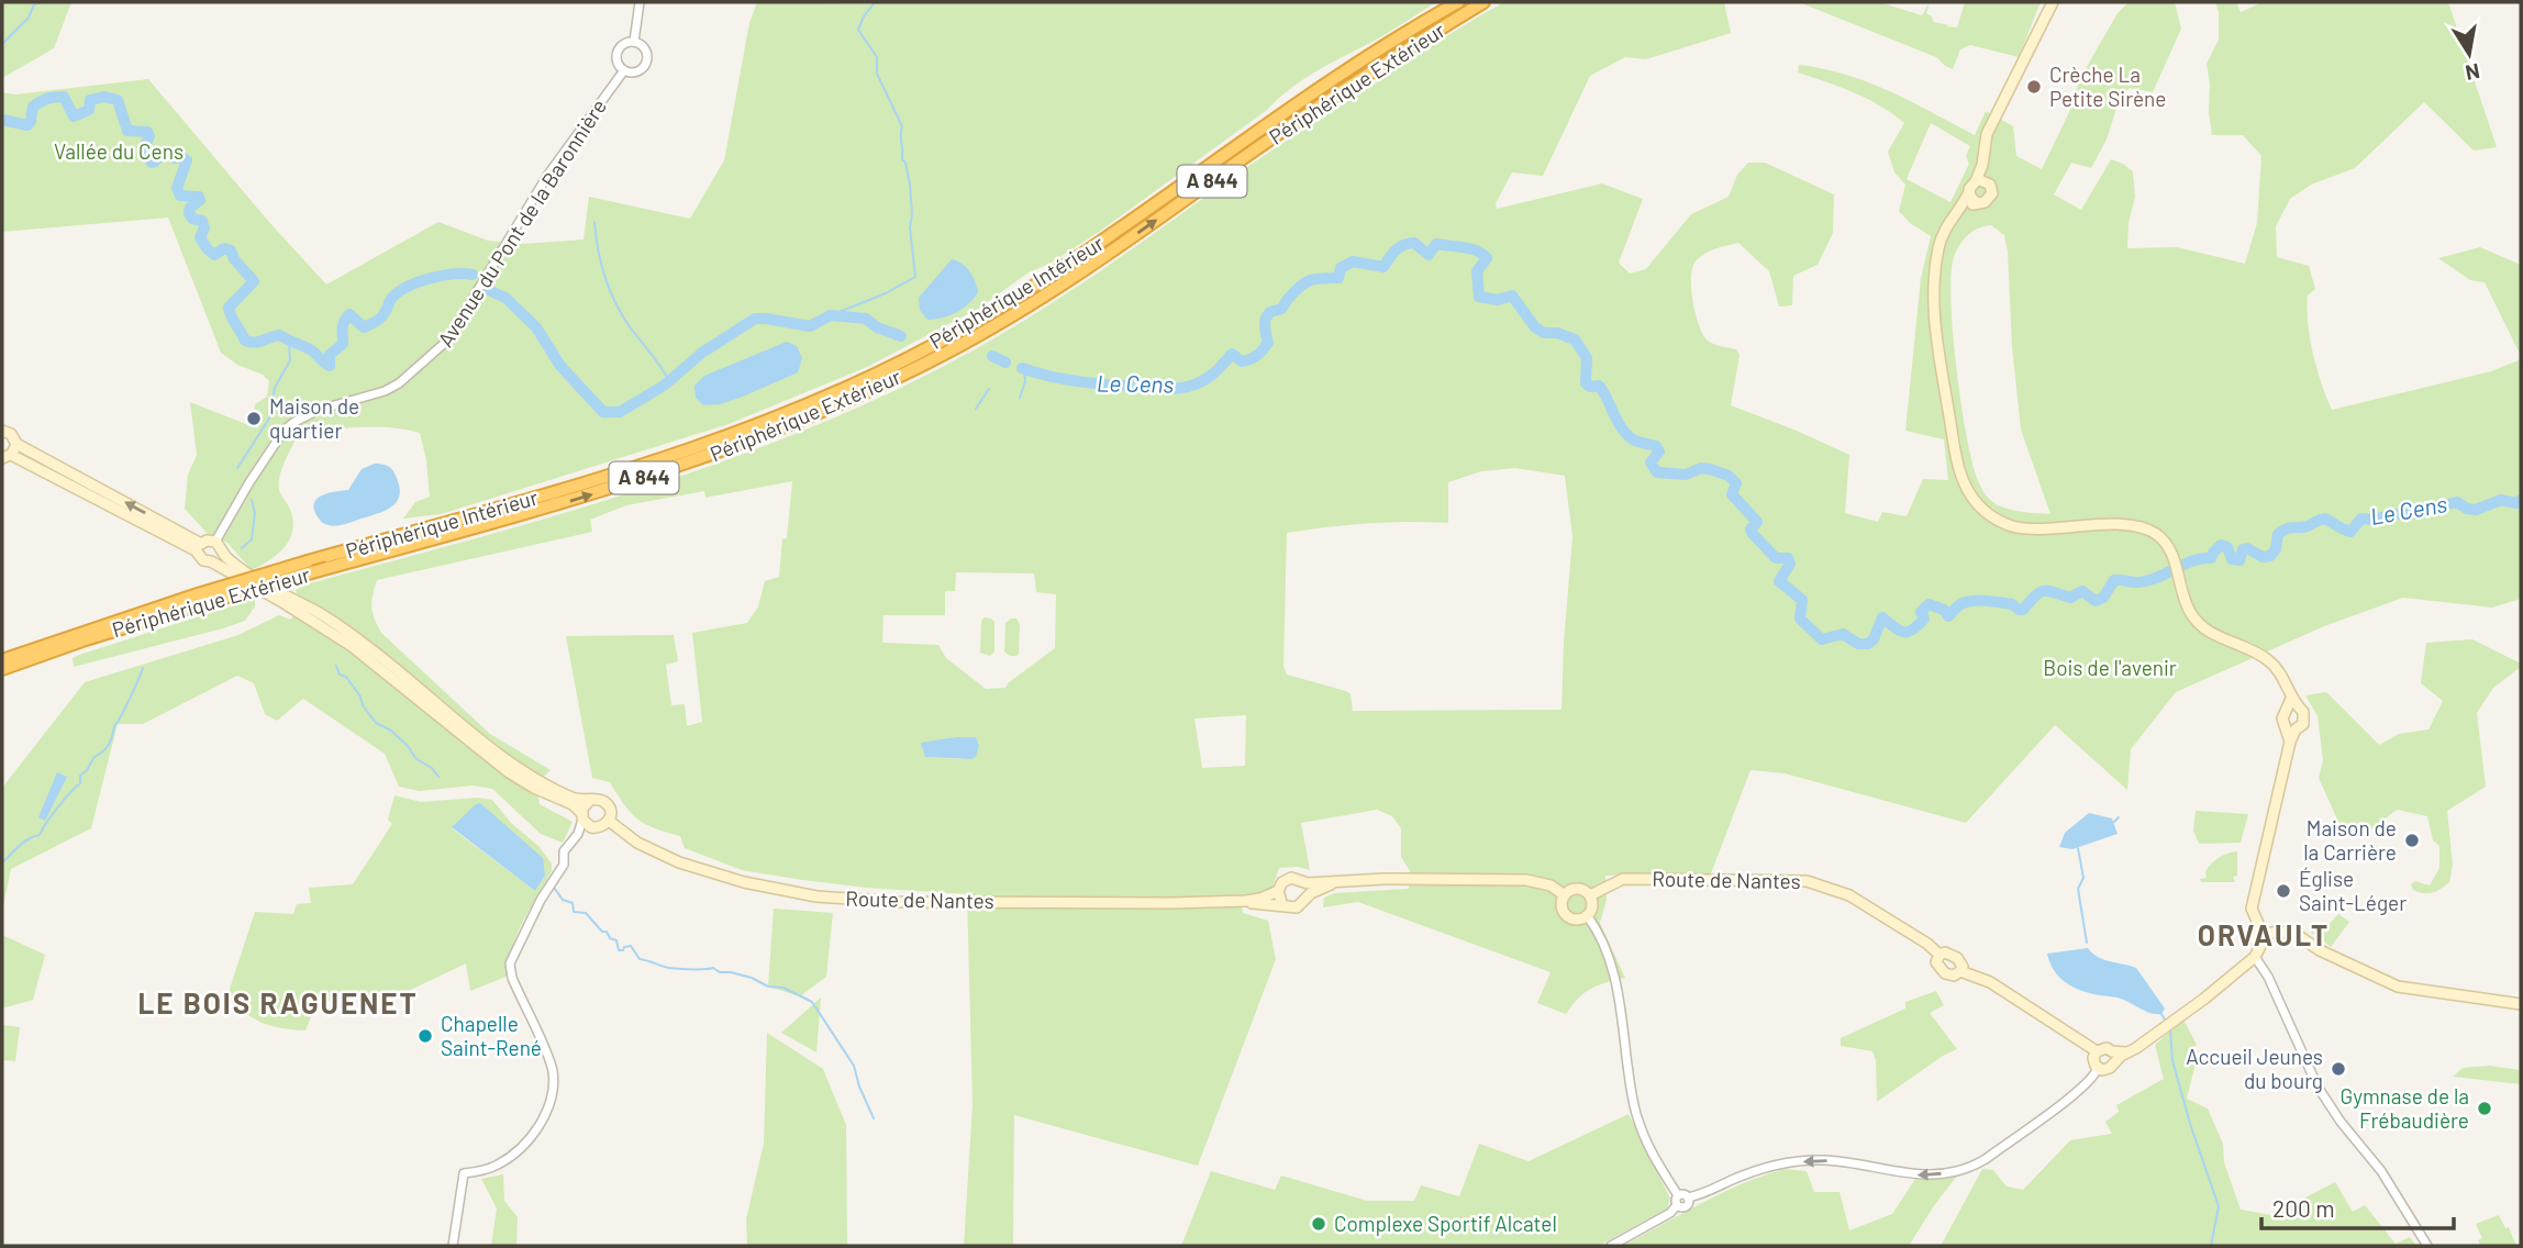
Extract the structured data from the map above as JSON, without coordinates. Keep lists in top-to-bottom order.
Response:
{
  "streets": {
    "highway": ["Périphérique Extérieur", "A 844", "Périphérique Intérieur"],
    "main road": ["Route de Nantes"],
    "street": ["Avenue du Pont de la Baronnière"]
  },
  "crossings": [
    ["Périphérique Extérieur", "Périphérique Intérieur"]
  ],
  "one_way": ["Périphérique Extérieur"],
  "districts": ["ORVAULT", "LE BOIS RAGUENET"],
  "water": ["Le Cens"],
  "parks": ["Vallée du Cens", "Bois de l'avenir"],
  "places": [
    "Crèche La Petite Sirène",
    "Maison de quartier",
    "Maison de la Carrière",
    "Église Saint-Léger",
    "Chapelle Saint-René",
    "Accueil Jeunes du bourg",
    "Gymnase de la Frébaudière",
    "Complexe Sportif Alcatel"
  ],
  "scale_bar": "200 m",
  "north": "bottom"
}
